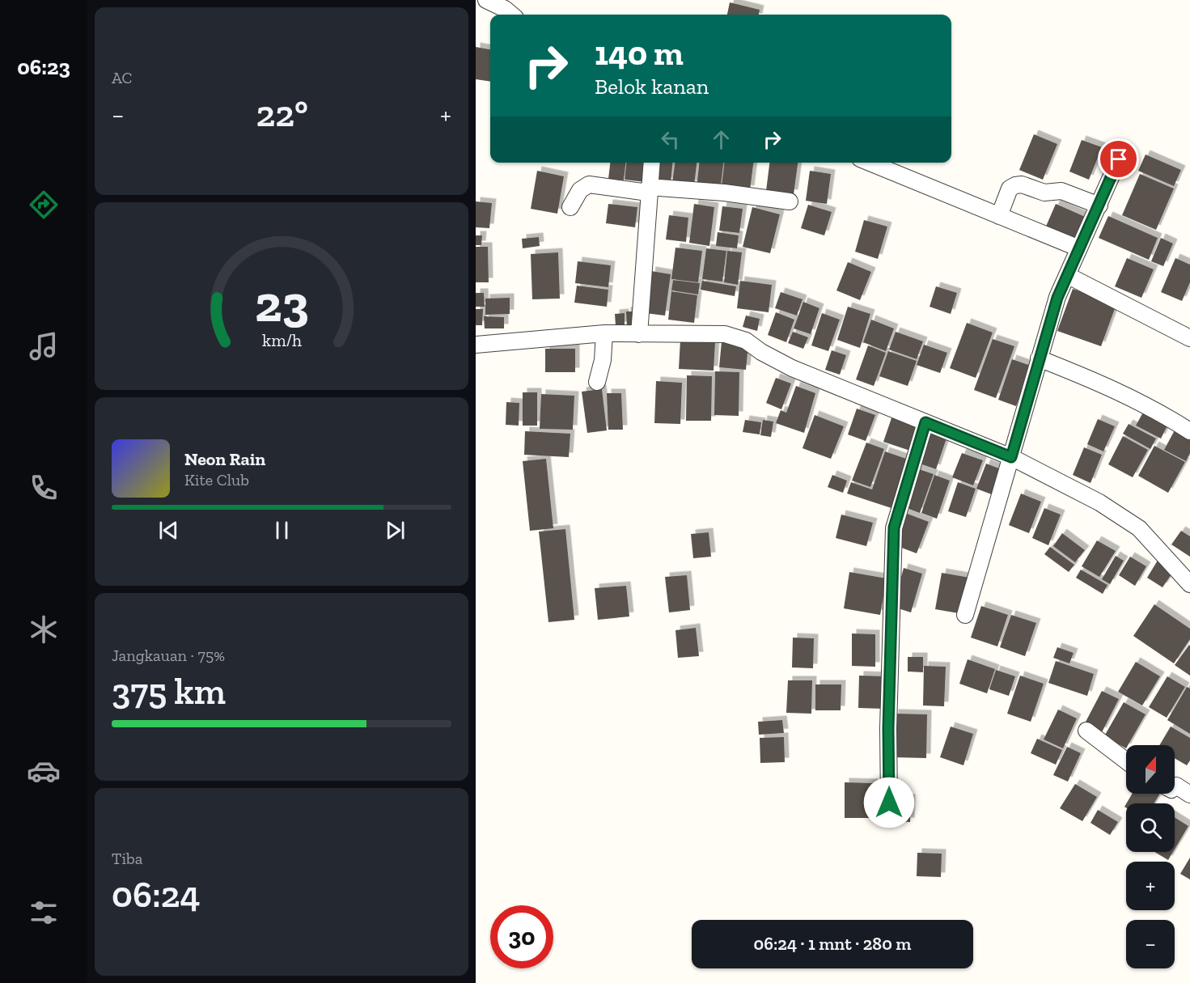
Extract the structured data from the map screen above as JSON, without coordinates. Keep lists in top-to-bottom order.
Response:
{
  "north": "top",
  "page": {
    "tabs": "06:23",
    "tile": [
      "AC",
      ["Jangkauan · 75%", "375 km"],
      ["Tiba", "06:24"]
    ],
    "turn": ["140 m", "Belok kanan"],
    "heat": ["−", "22°", "+"],
    "song": ["Neon Rain", "Kite Club"],
    "map_buttons": ["+", "−"],
    "limit": "30",
    "trip": "06:24 · 1 mnt · 280 m",
    "gauge": ["23", "km/h"]
  }
}
